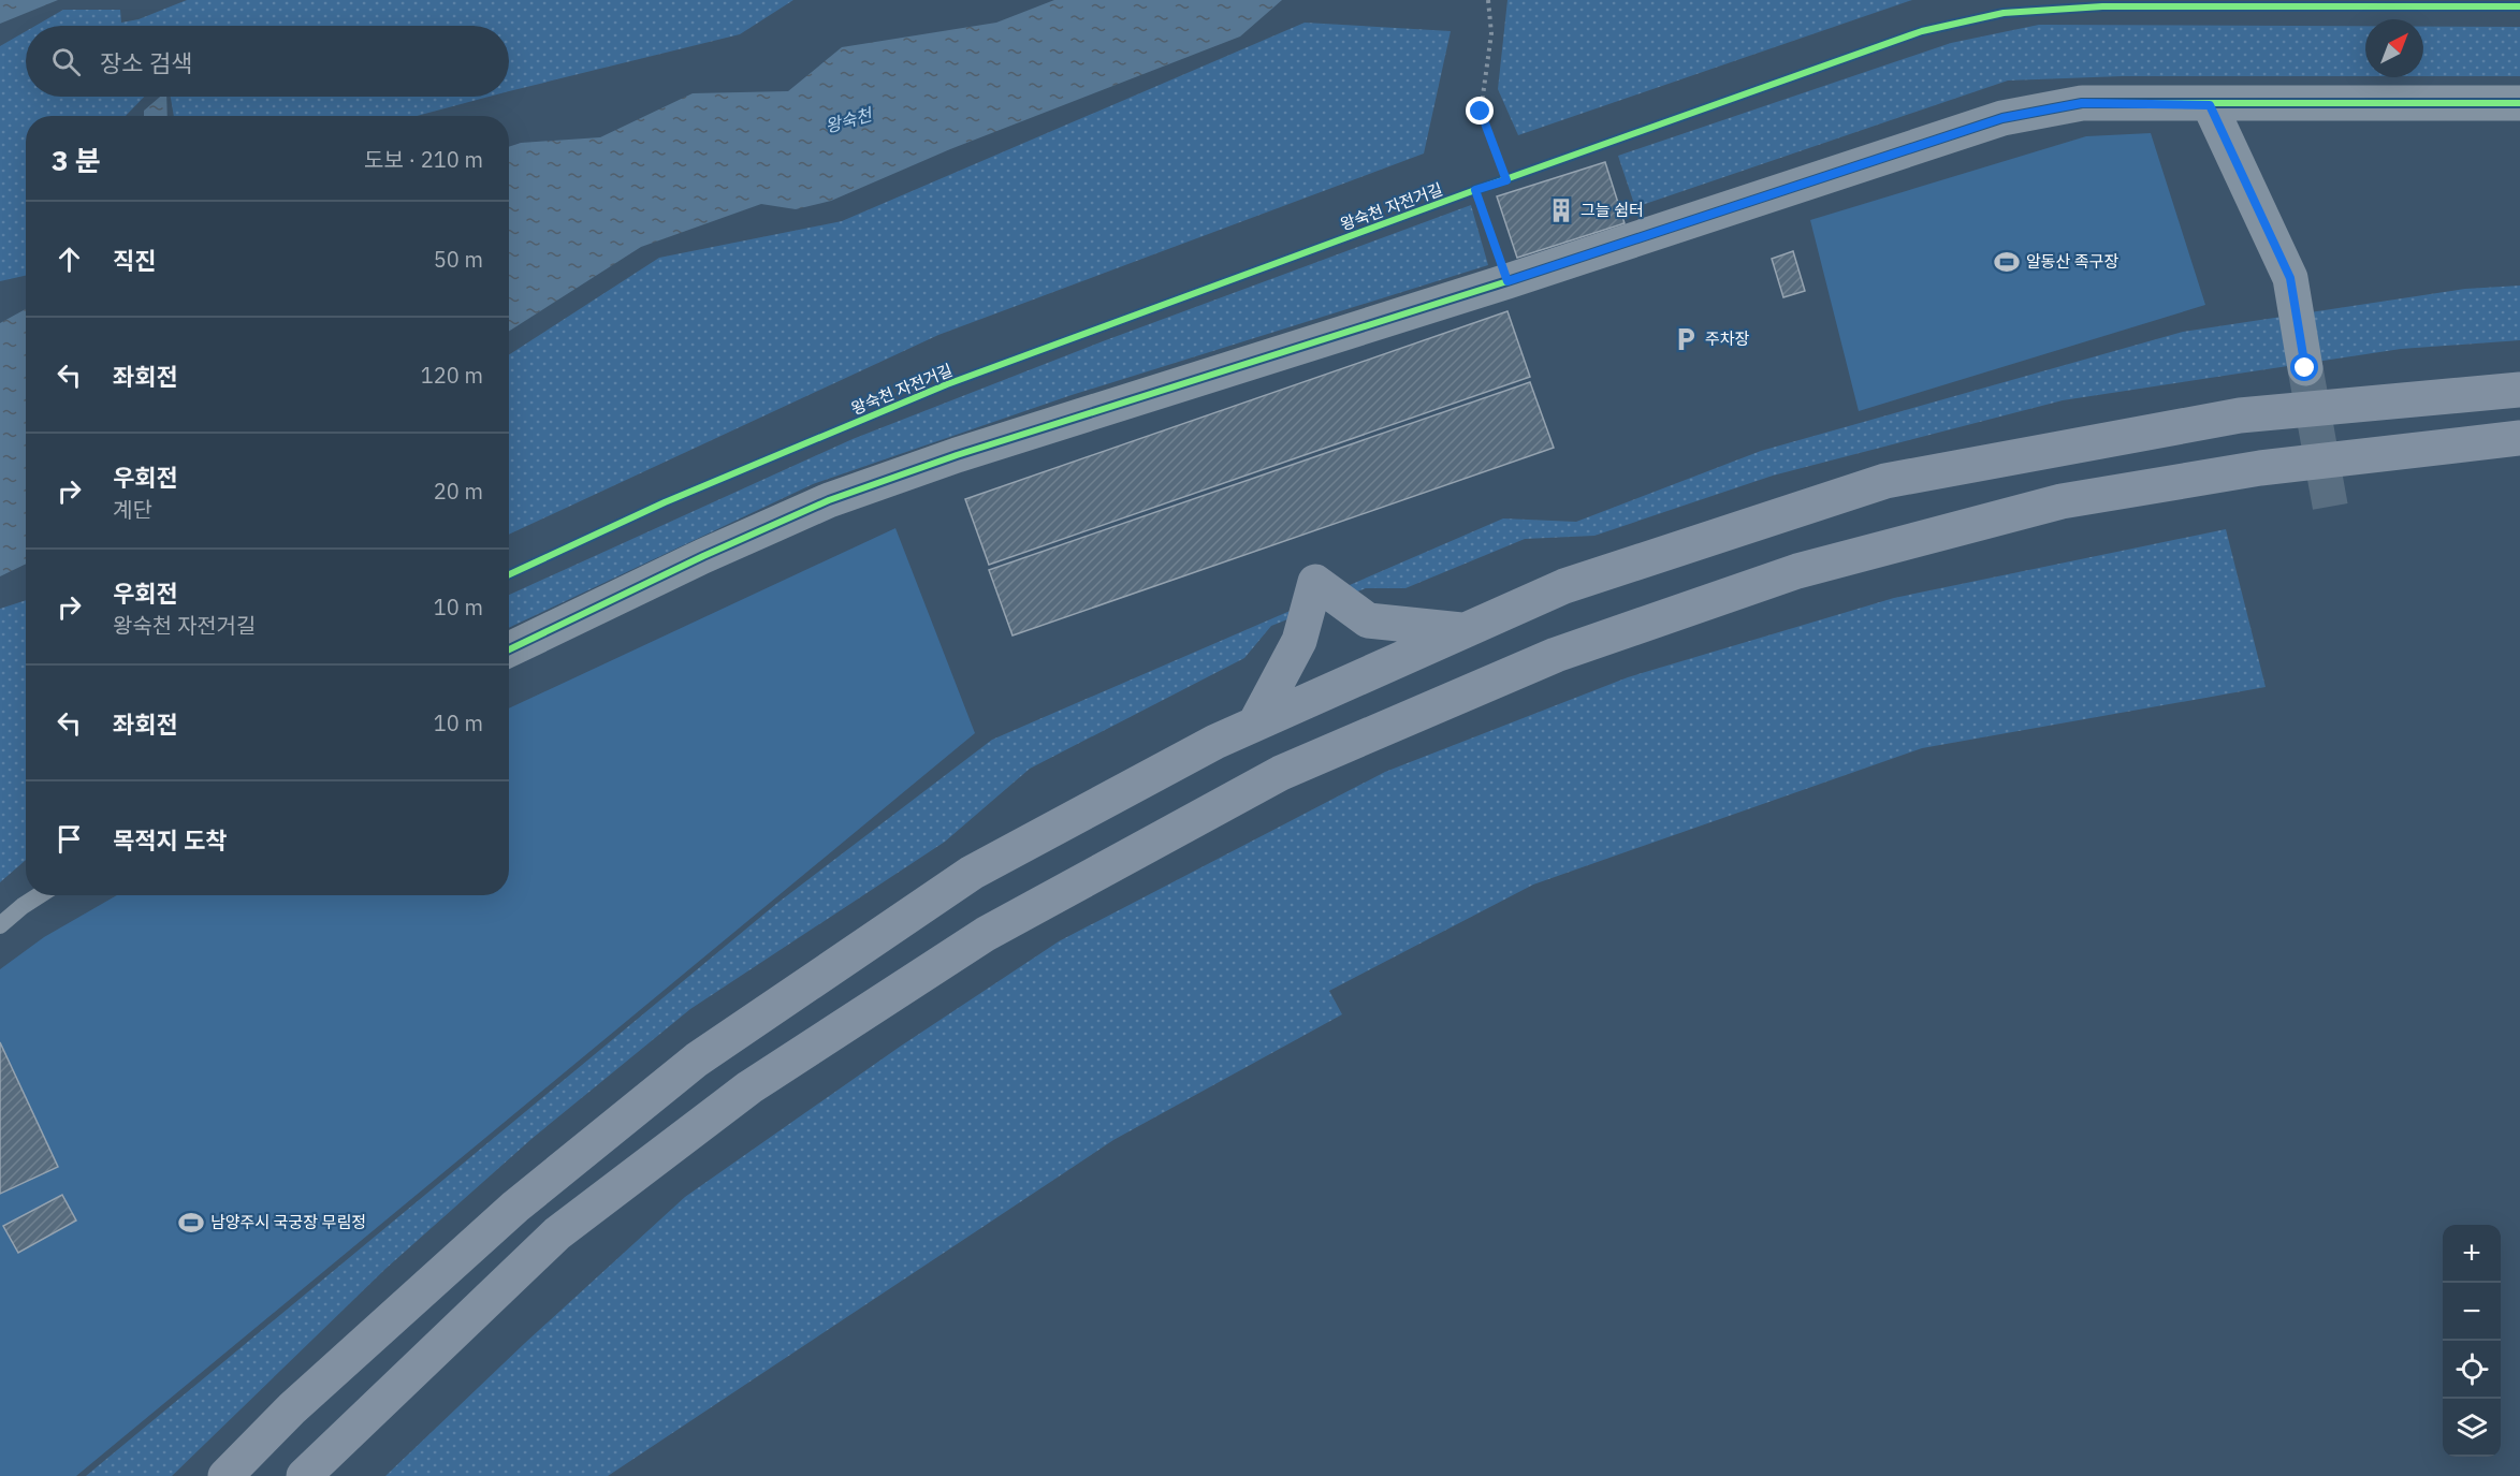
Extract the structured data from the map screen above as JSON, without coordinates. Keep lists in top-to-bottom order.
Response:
{
  "streets": {
    "cycle path": ["왕숙천 자전거길"]
  },
  "water": ["왕숙천"],
  "places": {
    "building": ["그늘 쉼터"],
    "sports": ["알동산 족구장", "남양주시 국궁장 무림정"],
    "parking": ["주차장"]
  },
  "north": "top right",
  "page": {
    "search": "장소 검색",
    "heading": ["3 분", "도보 · 210 m"],
    "list": [
      ["직진", "50 m"],
      ["좌회전", "120 m"],
      ["우회전", "계단", "20 m"],
      ["우회전", "왕숙천 자전거길", "10 m"],
      ["좌회전", "10 m"],
      "목적지 도착"
    ],
    "map_buttons": ["+", "−"]
  }
}
